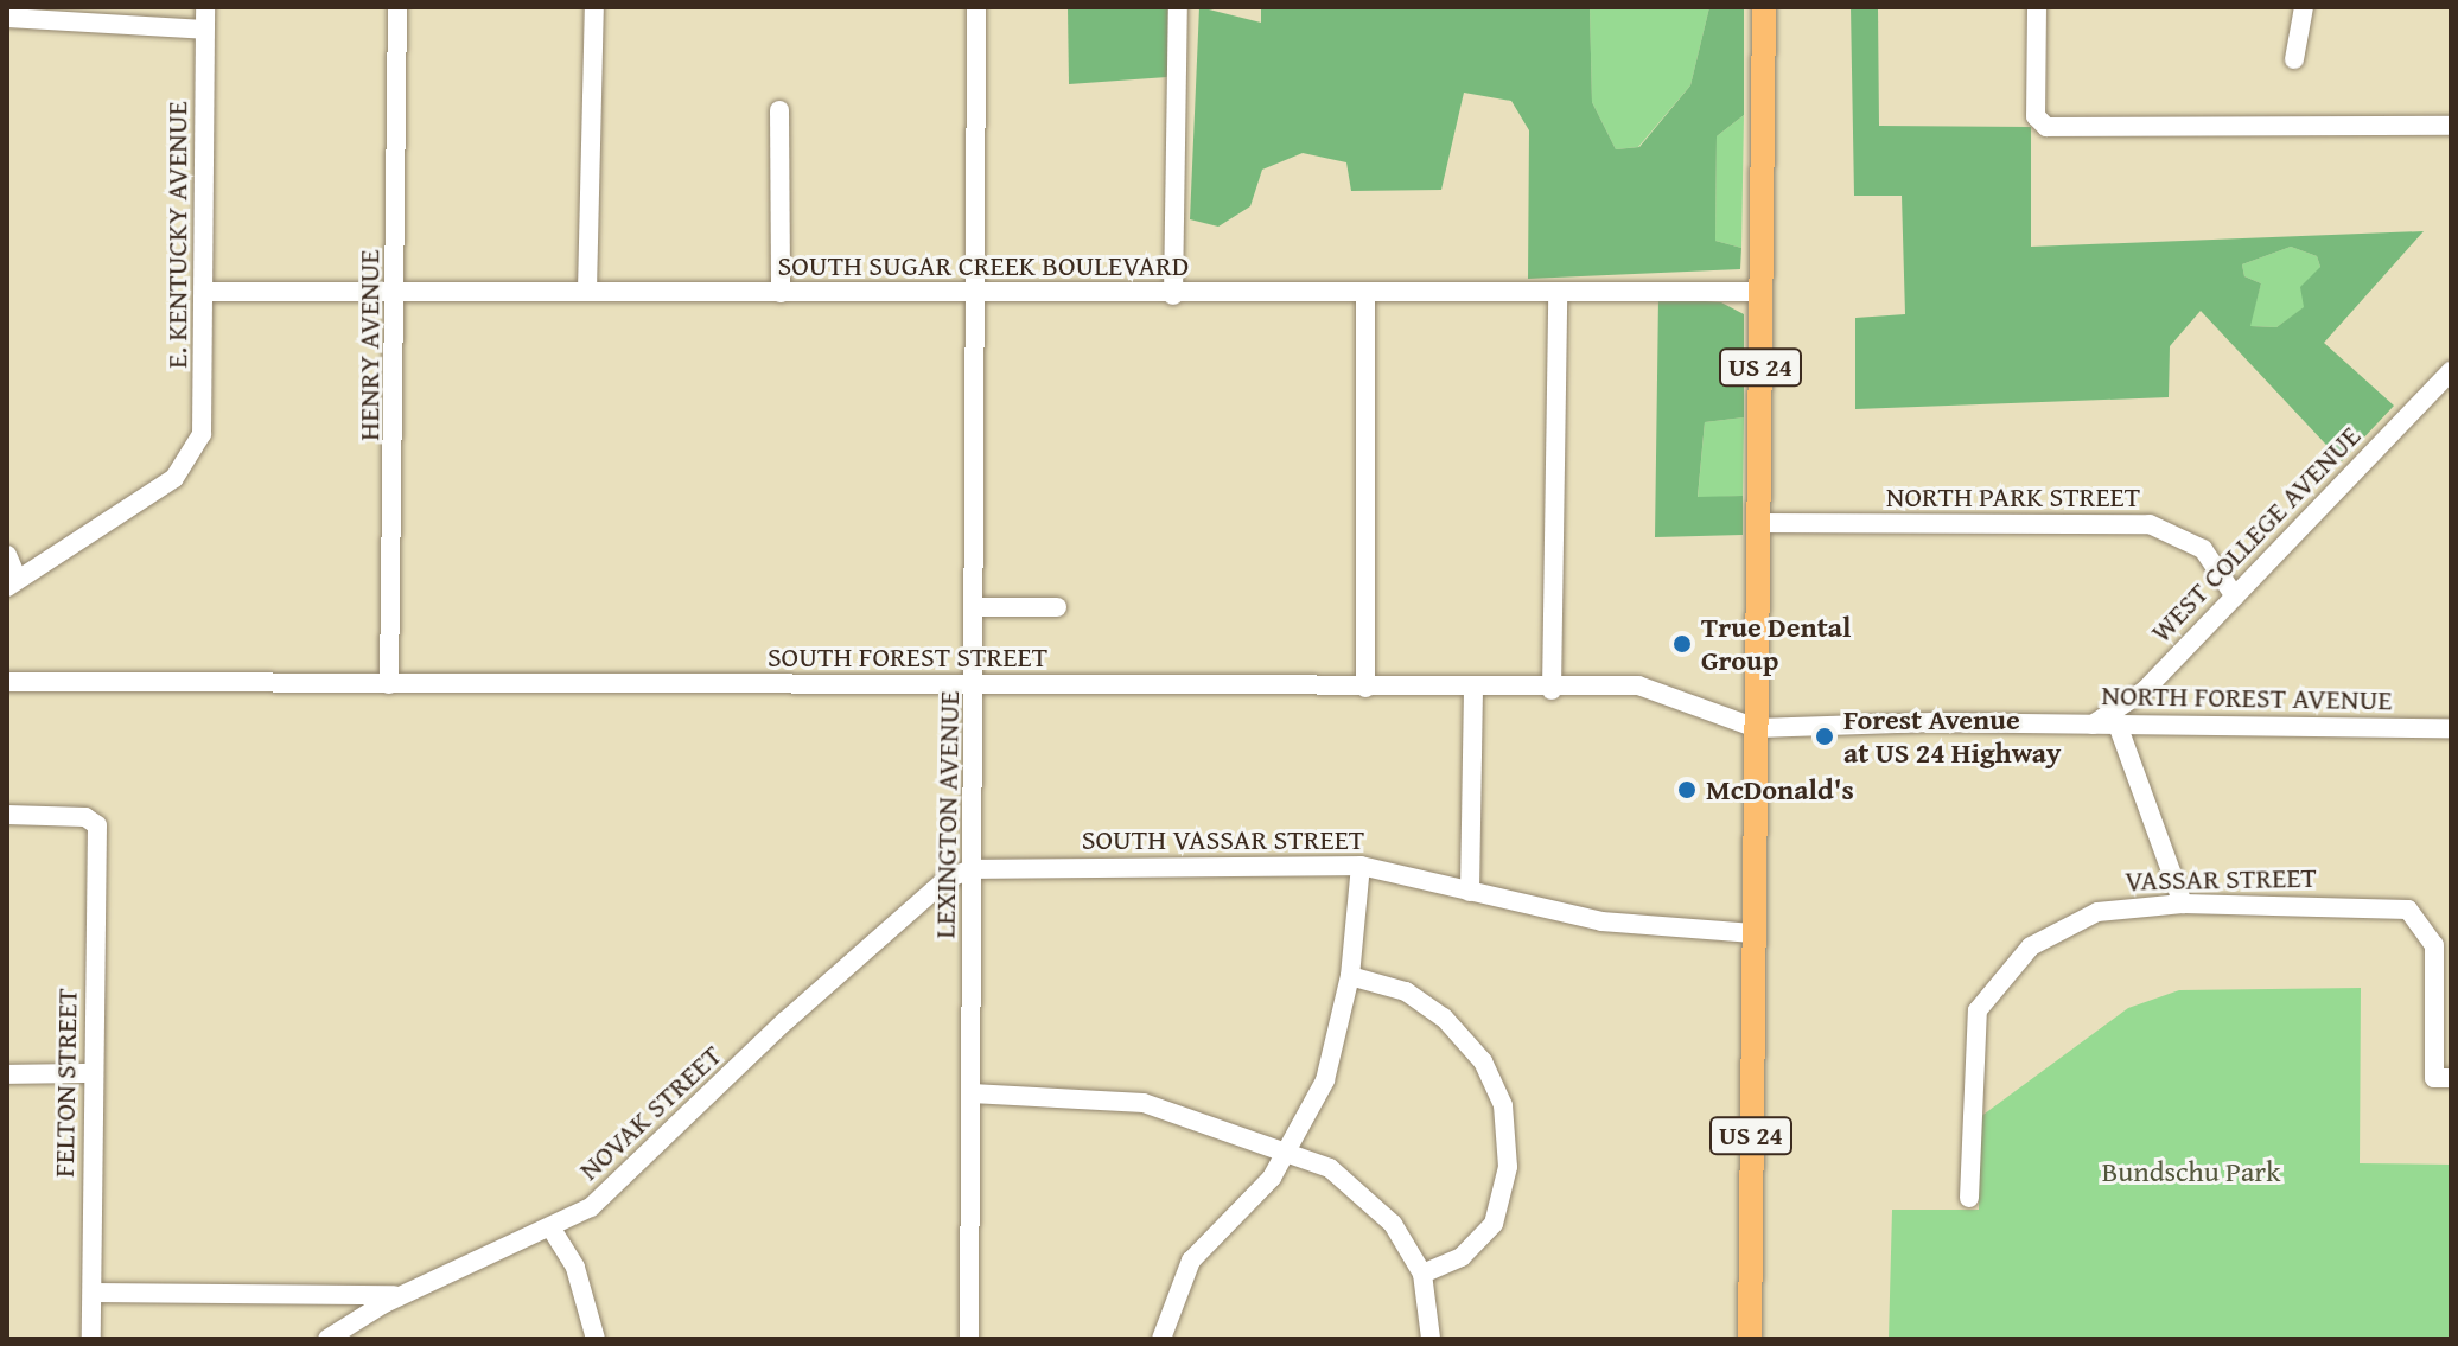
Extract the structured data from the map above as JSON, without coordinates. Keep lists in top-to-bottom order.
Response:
{
  "streets": {
    "main road": ["US 24"],
    "street": [
      "E. KENTUCKY AVENUE",
      "SOUTH SUGAR CREEK BOULEVARD",
      "HENRY AVENUE",
      "NORTH PARK STREET",
      "WEST COLLEGE AVENUE",
      "SOUTH FOREST STREET",
      "NORTH FOREST AVENUE",
      "LEXINGTON AVENUE",
      "SOUTH VASSAR STREET",
      "VASSAR STREET",
      "FELTON STREET",
      "NOVAK STREET"
    ]
  },
  "crossings": [
    ["E. KENTUCKY AVENUE", "SOUTH SUGAR CREEK BOULEVARD"],
    ["SOUTH SUGAR CREEK BOULEVARD", "HENRY AVENUE"],
    ["SOUTH SUGAR CREEK BOULEVARD", "US 24"],
    ["SOUTH SUGAR CREEK BOULEVARD", "LEXINGTON AVENUE"],
    ["HENRY AVENUE", "SOUTH FOREST STREET"],
    ["US 24", "NORTH PARK STREET"],
    ["US 24", "SOUTH FOREST STREET"],
    ["US 24", "NORTH FOREST AVENUE"],
    ["US 24", "SOUTH VASSAR STREET"],
    ["NORTH PARK STREET", "WEST COLLEGE AVENUE"],
    ["WEST COLLEGE AVENUE", "NORTH FOREST AVENUE"],
    ["SOUTH FOREST STREET", "NORTH FOREST AVENUE"],
    ["SOUTH FOREST STREET", "LEXINGTON AVENUE"],
    ["LEXINGTON AVENUE", "SOUTH VASSAR STREET"],
    ["LEXINGTON AVENUE", "NOVAK STREET"],
    ["SOUTH VASSAR STREET", "NOVAK STREET"]
  ],
  "parks": ["Bundschu Park"],
  "places": ["True Dental Group", "Forest Avenue at US 24 Highway", "McDonald's"]
}
